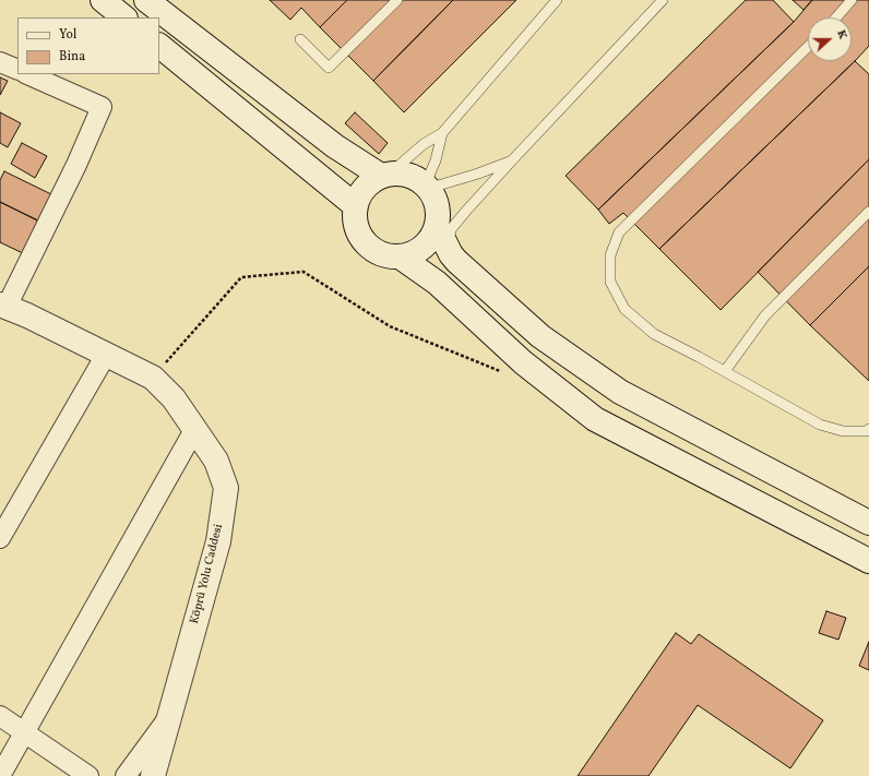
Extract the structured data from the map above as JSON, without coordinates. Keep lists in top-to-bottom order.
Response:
{
  "streets": {
    "main road": ["Köprü Yolu Caddesi"]
  },
  "legend": ["Yol", "Bina"],
  "north": "right"
}
